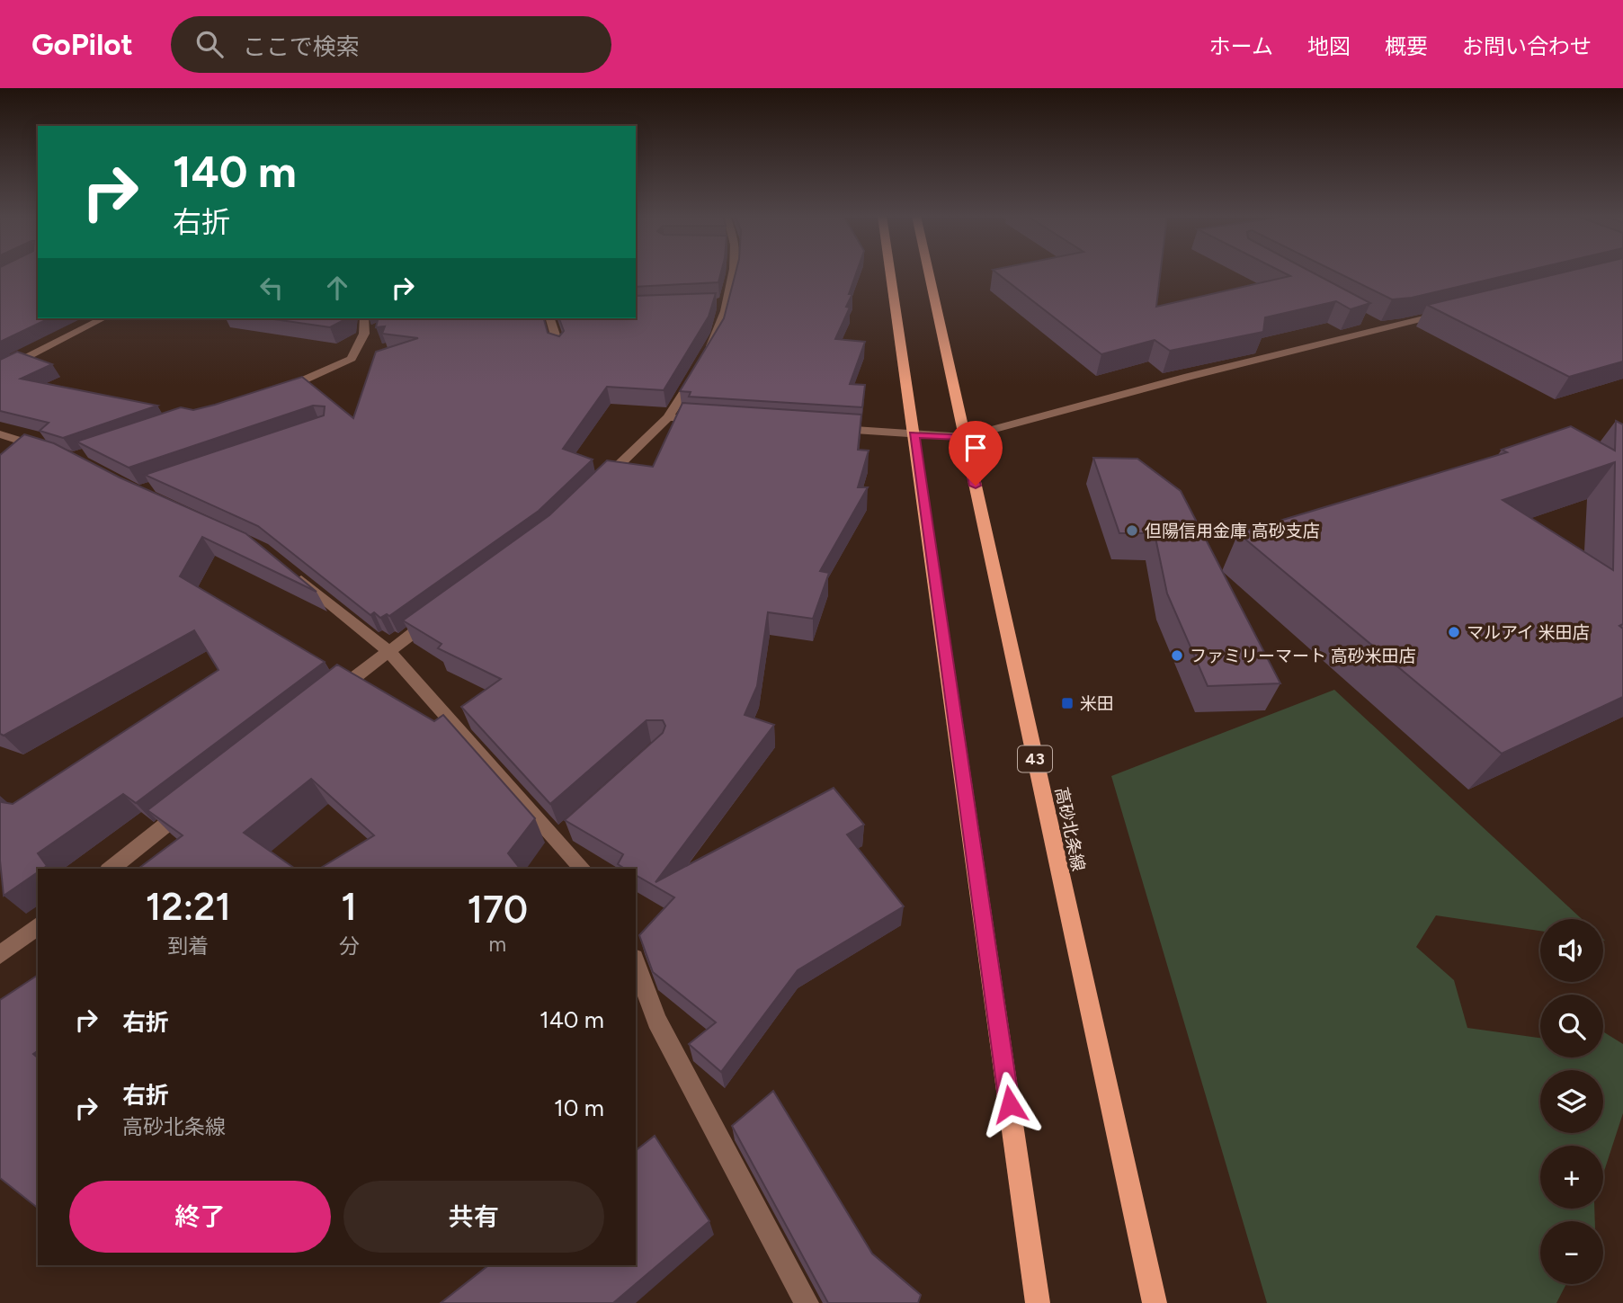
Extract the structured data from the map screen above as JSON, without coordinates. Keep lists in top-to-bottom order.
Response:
{
  "streets": {
    "main road": ["43", "高砂北条線"]
  },
  "places": {
    "other": ["但陽信用金庫 高砂支店", "マルアイ 米田店", "ファミリーマート 高砂米田店"],
    "transit": ["米田"]
  },
  "page": {
    "header": "GoPilot",
    "search": "ここで検索",
    "nav": [
      "ホーム",
      "地図",
      "概要",
      "お問い合わせ"
    ],
    "turn": ["140 m", "右折"],
    "eta": [
      "12:21",
      "到着",
      "1",
      "分",
      "170",
      "m"
    ],
    "map_buttons": ["+", "−"],
    "list": [
      {
        "name": "右折",
        "value": "140 m"
      },
      {
        "name": "右折",
        "note": "高砂北条線",
        "value": "10 m"
      }
    ],
    "buttons": ["終了", "共有"]
  }
}
